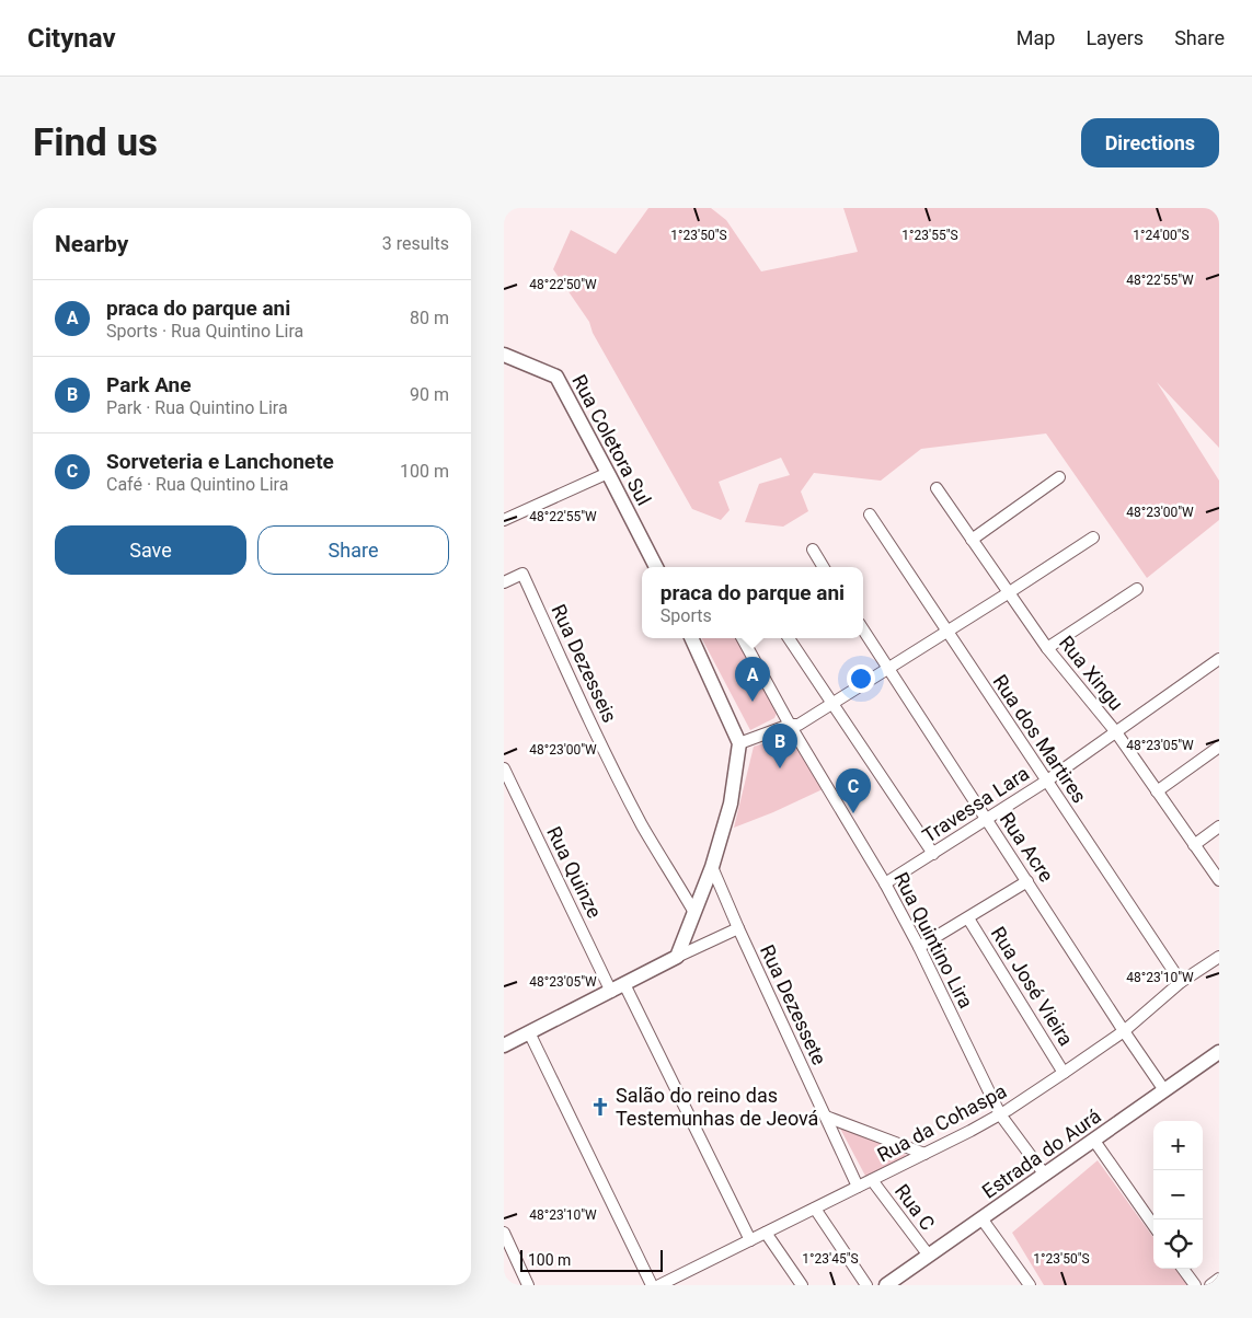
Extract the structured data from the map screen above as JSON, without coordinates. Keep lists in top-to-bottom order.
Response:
{
  "streets": {
    "street": [
      "Rua Coletora Sul",
      "Rua Dezesseis",
      "Rua Xingu",
      "Rua dos Martires",
      "Travessa Lara",
      "Rua Acre",
      "Rua Quinze",
      "Rua Quintino Lira",
      "Rua José Vieira",
      "Rua Dezessete",
      "Rua da Cohaspa",
      "Estrada do Aurá",
      "Rua C"
    ]
  },
  "crossings": [
    ["Rua Xingu", "Travessa Lara"],
    ["Rua dos Martires", "Travessa Lara"],
    ["Rua dos Martires", "Rua da Cohaspa"],
    ["Travessa Lara", "Rua Acre"],
    ["Travessa Lara", "Rua Quintino Lira"],
    ["Rua Acre", "Rua da Cohaspa"],
    ["Rua Acre", "Estrada do Aurá"],
    ["Rua Quintino Lira", "Rua da Cohaspa"],
    ["Rua Quintino Lira", "Estrada do Aurá"],
    ["Rua José Vieira", "Rua da Cohaspa"],
    ["Rua Dezessete", "Rua da Cohaspa"],
    ["Rua da Cohaspa", "Rua C"],
    ["Estrada do Aurá", "Rua C"]
  ],
  "places": {
    "church": ["Salão do reino das Testemunhas de Jeová"]
  },
  "scale_bar": "100 m",
  "page": {
    "header": "Citynav",
    "nav": ["Map", "Layers", "Share"],
    "buttons": [
      "Directions",
      ["Save", "Share"]
    ],
    "title": "Find us",
    "heading": ["Nearby", "3 results"],
    "list": [
      {
        "mark": "A",
        "name": "praca do parque ani",
        "note": "Sports · Rua Quintino Lira",
        "value": "80 m"
      },
      {
        "mark": "B",
        "name": "Park Ane",
        "note": "Park · Rua Quintino Lira",
        "value": "90 m"
      },
      {
        "mark": "C",
        "name": "Sorveteria e Lanchonete",
        "note": "Café · Rua Quintino Lira",
        "value": "100 m"
      }
    ],
    "popup": ["praca do parque ani", "Sports"],
    "pins": ["A", "B", "C"],
    "map_buttons": ["+", "−"],
    "scale": "100 m"
  },
  "coordinates": [
    "1°23'50\"S",
    "1°23'55\"S",
    "1°24'00\"S",
    "48°22'55\"W",
    "48°22'50\"W",
    "48°23'00\"W",
    "48°23'05\"W",
    "48°23'10\"W",
    "1°23'45\"S"
  ]
}
